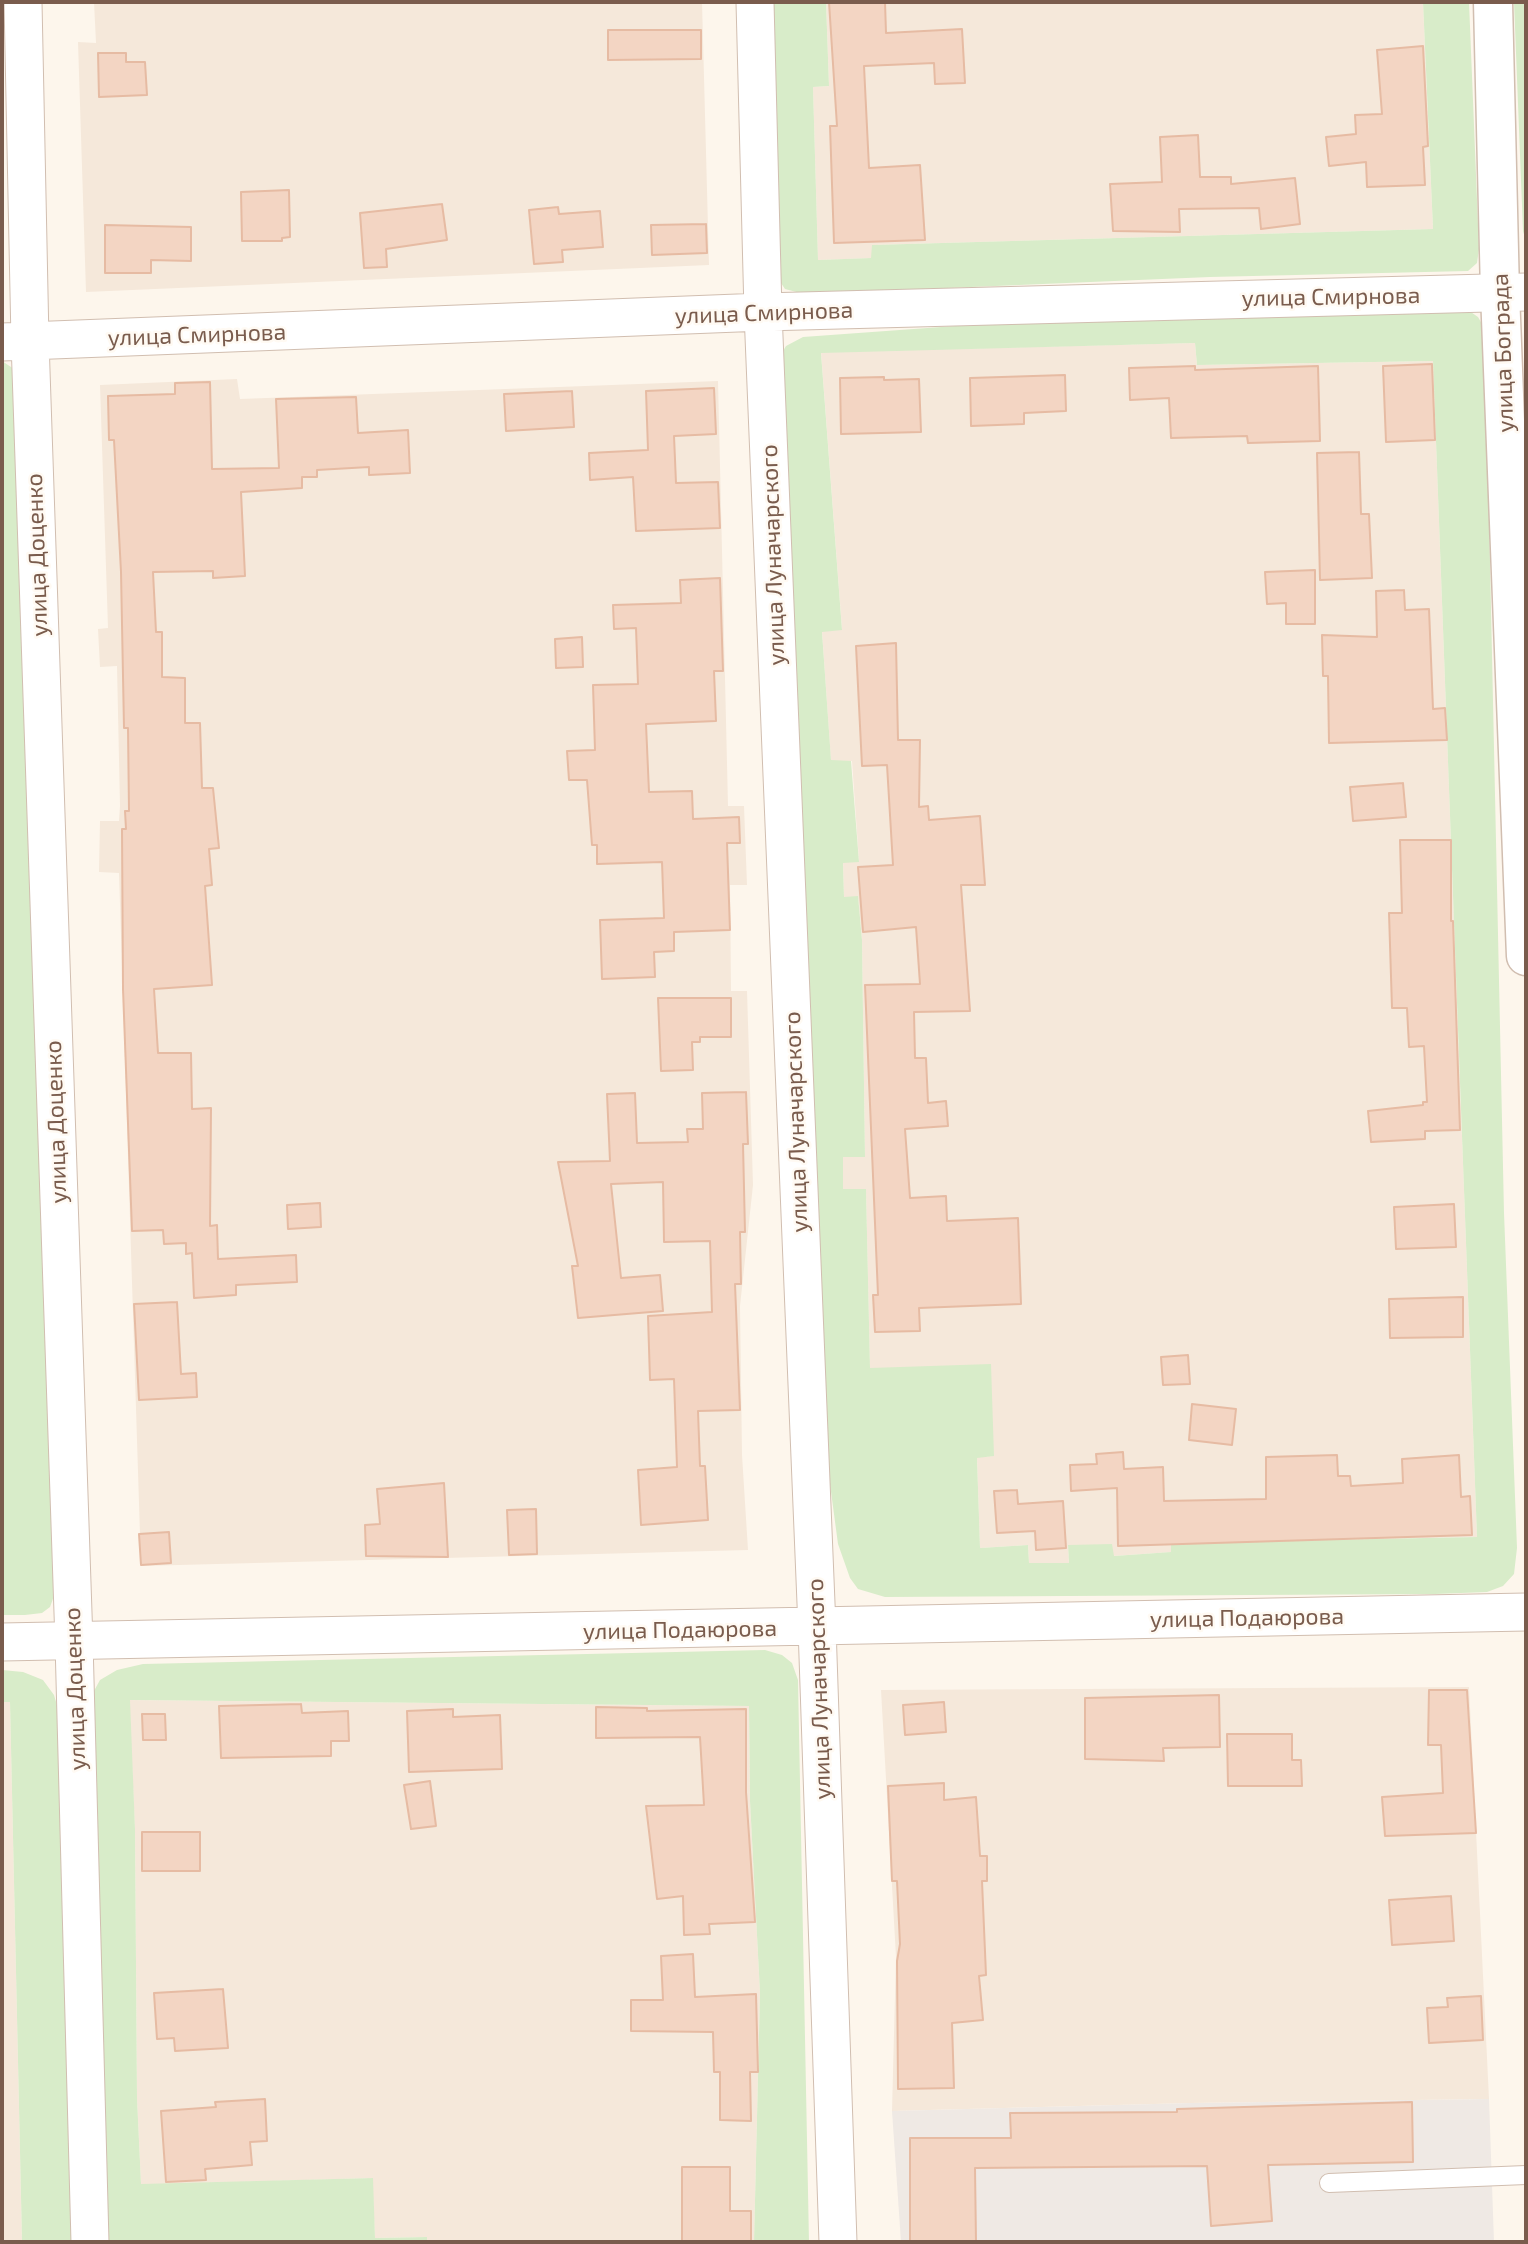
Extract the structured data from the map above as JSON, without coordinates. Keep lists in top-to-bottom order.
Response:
{
  "streets": {
    "street": [
      "улица Смирнова",
      "улица Бограда",
      "улица Доценко",
      "улица Луначарского",
      "улица Подаюрова"
    ]
  },
  "crossings": [
    ["улица Смирнова", "улица Бограда"],
    ["улица Смирнова", "улица Доценко"],
    ["улица Смирнова", "улица Луначарского"],
    ["улица Доценко", "улица Подаюрова"],
    ["улица Луначарского", "улица Подаюрова"]
  ]
}
